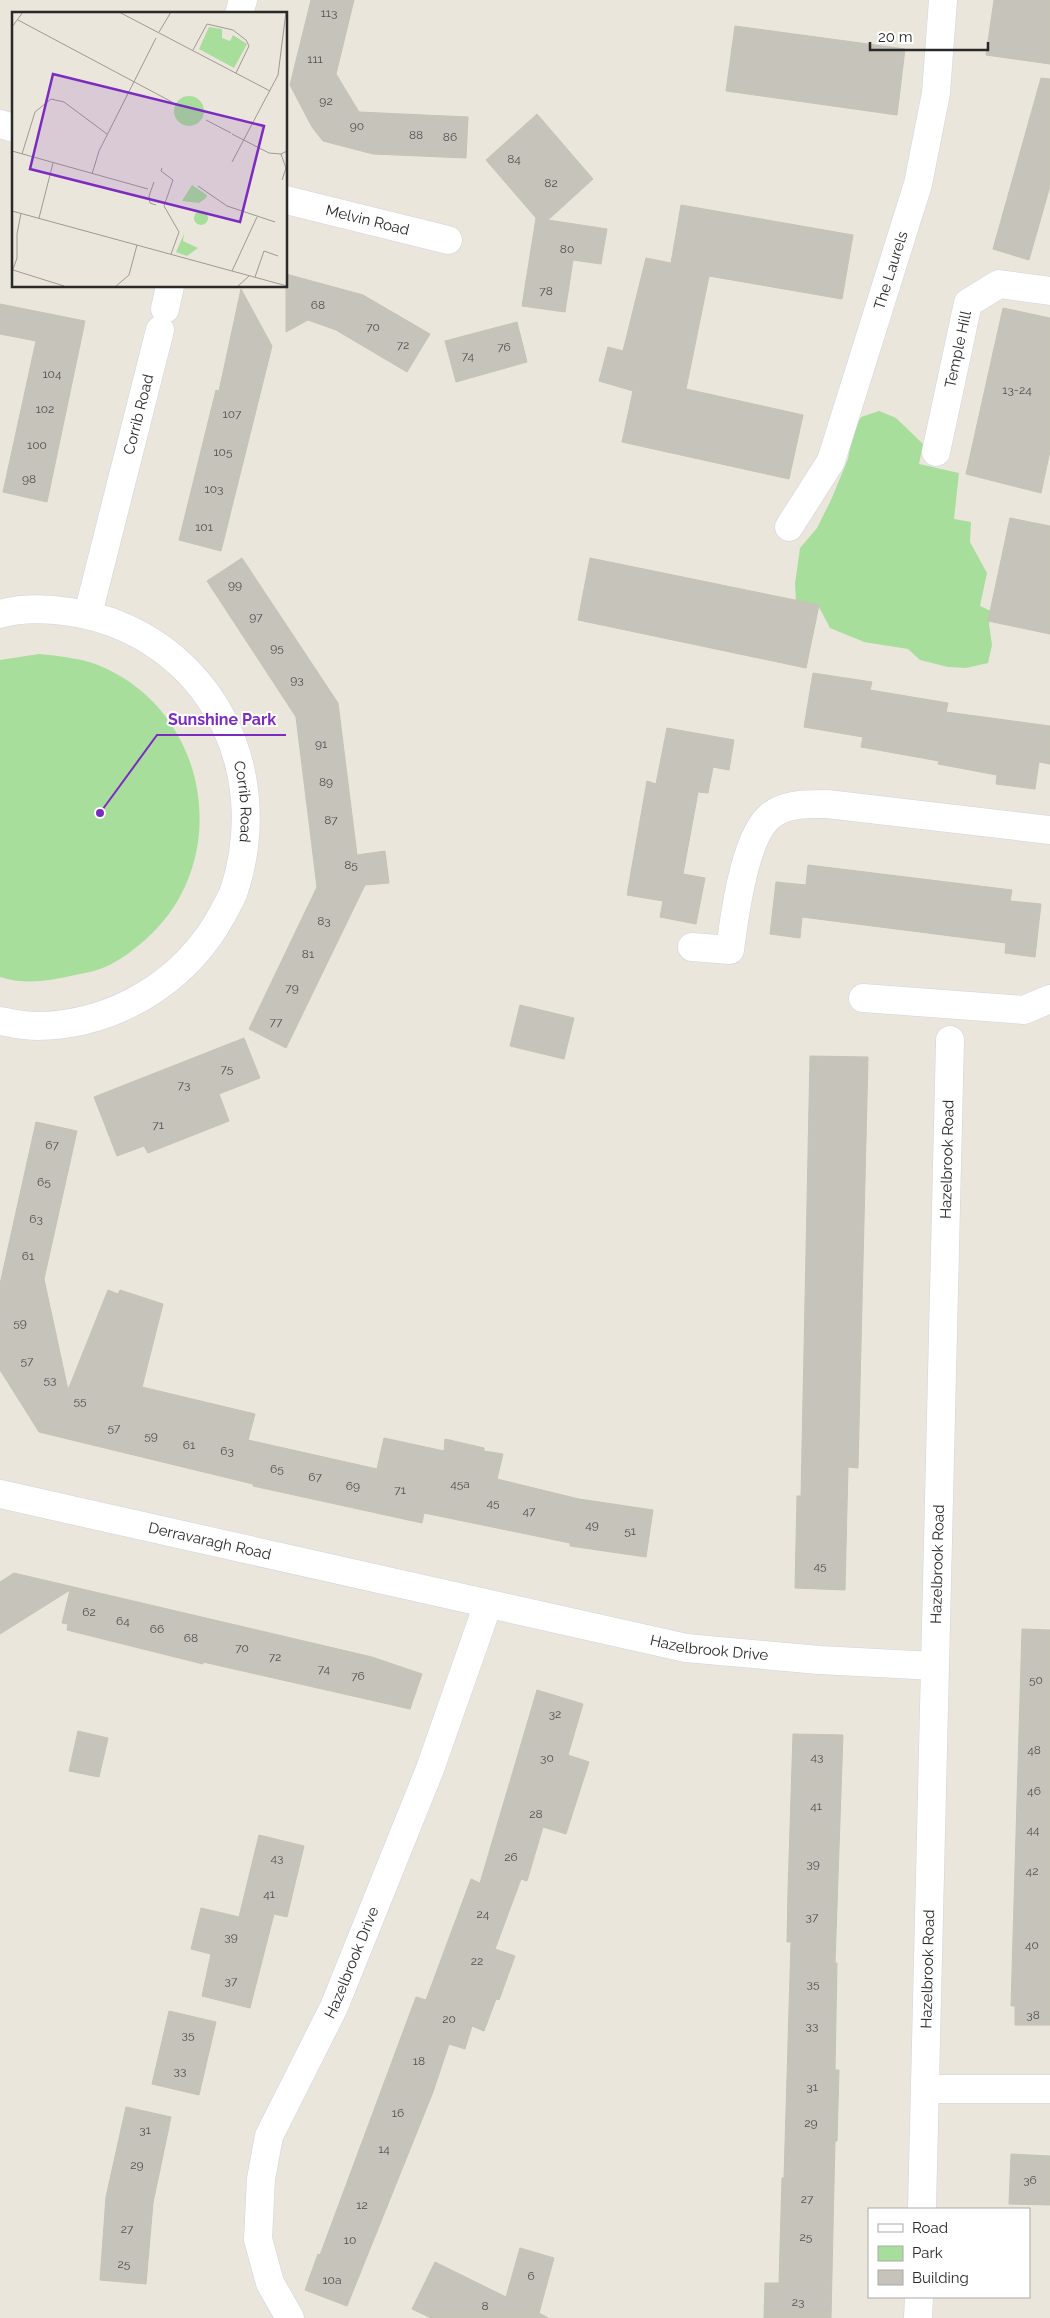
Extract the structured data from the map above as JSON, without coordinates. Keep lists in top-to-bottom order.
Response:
{
  "streets": {
    "street": [
      "Melvin Road",
      "The Laurels",
      "Temple Hill",
      "Corrib Road",
      "Hazelbrook Road",
      "Derravaragh Road",
      "Hazelbrook Drive"
    ]
  },
  "crossings": [
    ["Hazelbrook Road", "Hazelbrook Drive"],
    ["Derravaragh Road", "Hazelbrook Drive"]
  ],
  "places": ["Sunshine Park"],
  "house_numbers": [
    "113",
    "111",
    "92",
    "90",
    "88",
    "86",
    "84",
    "82",
    "80",
    "78",
    "68",
    "70",
    "72",
    "76",
    "74",
    "104",
    "13-24",
    "102",
    "107",
    "100",
    "105",
    "98",
    "103",
    "101",
    "99",
    "97",
    "95",
    "93",
    "91",
    "89",
    "87",
    "85",
    "83",
    "81",
    "79",
    "77",
    "75",
    "73",
    "71",
    "67",
    "65",
    "63",
    "61",
    "59",
    "57",
    "53",
    "55",
    "57",
    "59",
    "61",
    "63",
    "65",
    "67",
    "45a",
    "69",
    "71",
    "45",
    "47",
    "49",
    "51",
    "45",
    "62",
    "64",
    "66",
    "68",
    "70",
    "72",
    "74",
    "76",
    "50",
    "32",
    "48",
    "43",
    "30",
    "46",
    "41",
    "28",
    "44",
    "26",
    "43",
    "39",
    "42",
    "41",
    "24",
    "37",
    "39",
    "40",
    "22",
    "37",
    "35",
    "38",
    "20",
    "33",
    "35",
    "18",
    "33",
    "31",
    "16",
    "29",
    "31",
    "14",
    "29",
    "36",
    "27",
    "12",
    "27",
    "25",
    "10",
    "25",
    "6",
    "10a",
    "23",
    "8"
  ],
  "legend": ["Road", "Park", "Building"],
  "scale_bar": "20 m"
}
